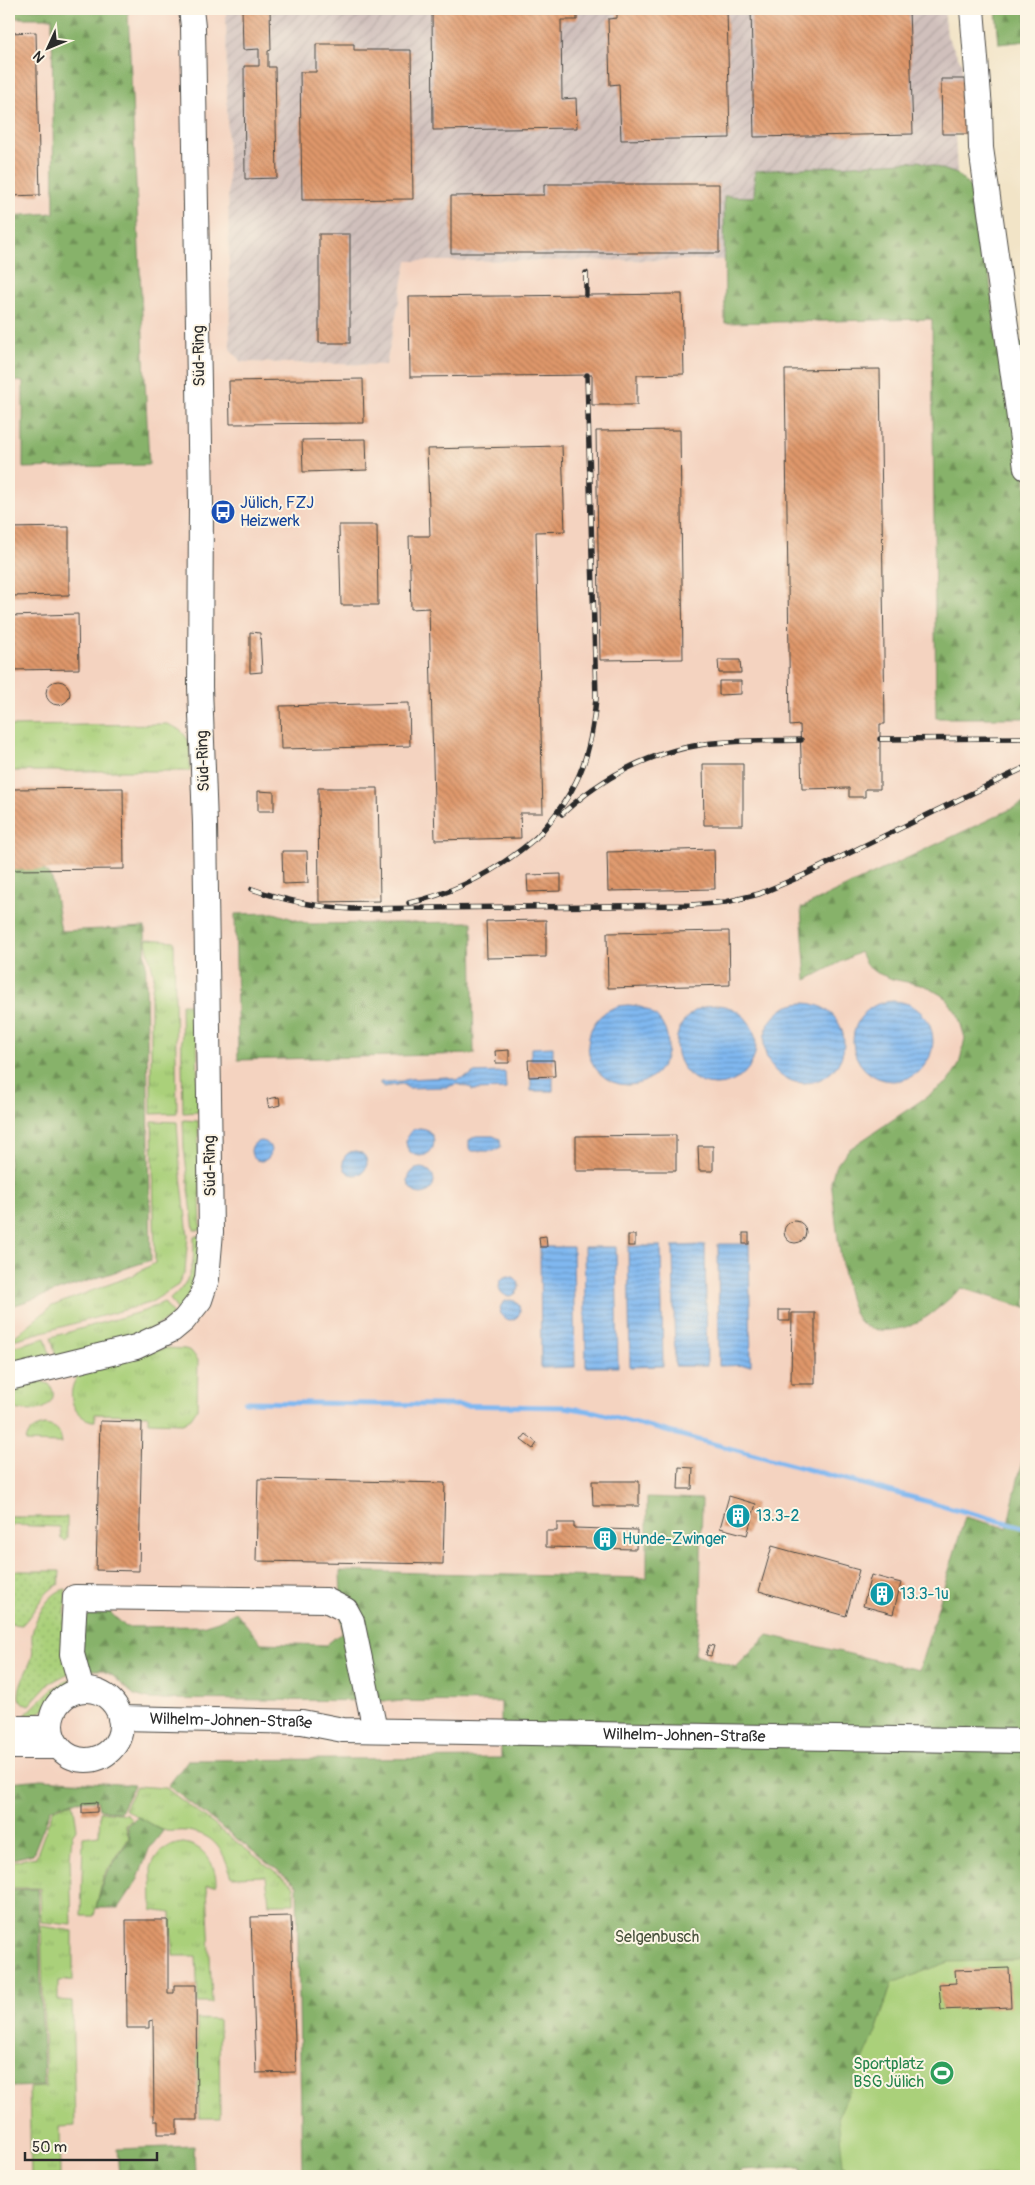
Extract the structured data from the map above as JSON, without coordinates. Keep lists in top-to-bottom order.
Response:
{
  "streets": {
    "street": ["Süd-Ring", "Wilhelm-Johnen-Straße"]
  },
  "parks": ["Selgenbusch"],
  "places": {
    "bus stop": ["Jülich, FZJ Heizwerk"],
    "building": ["13.3-2", "Hunde-Zwinger", "13.3-1u"],
    "sports": ["Sportplatz BSG Jülich"]
  },
  "scale_bar": "50 m",
  "north": "bottom left"
}
